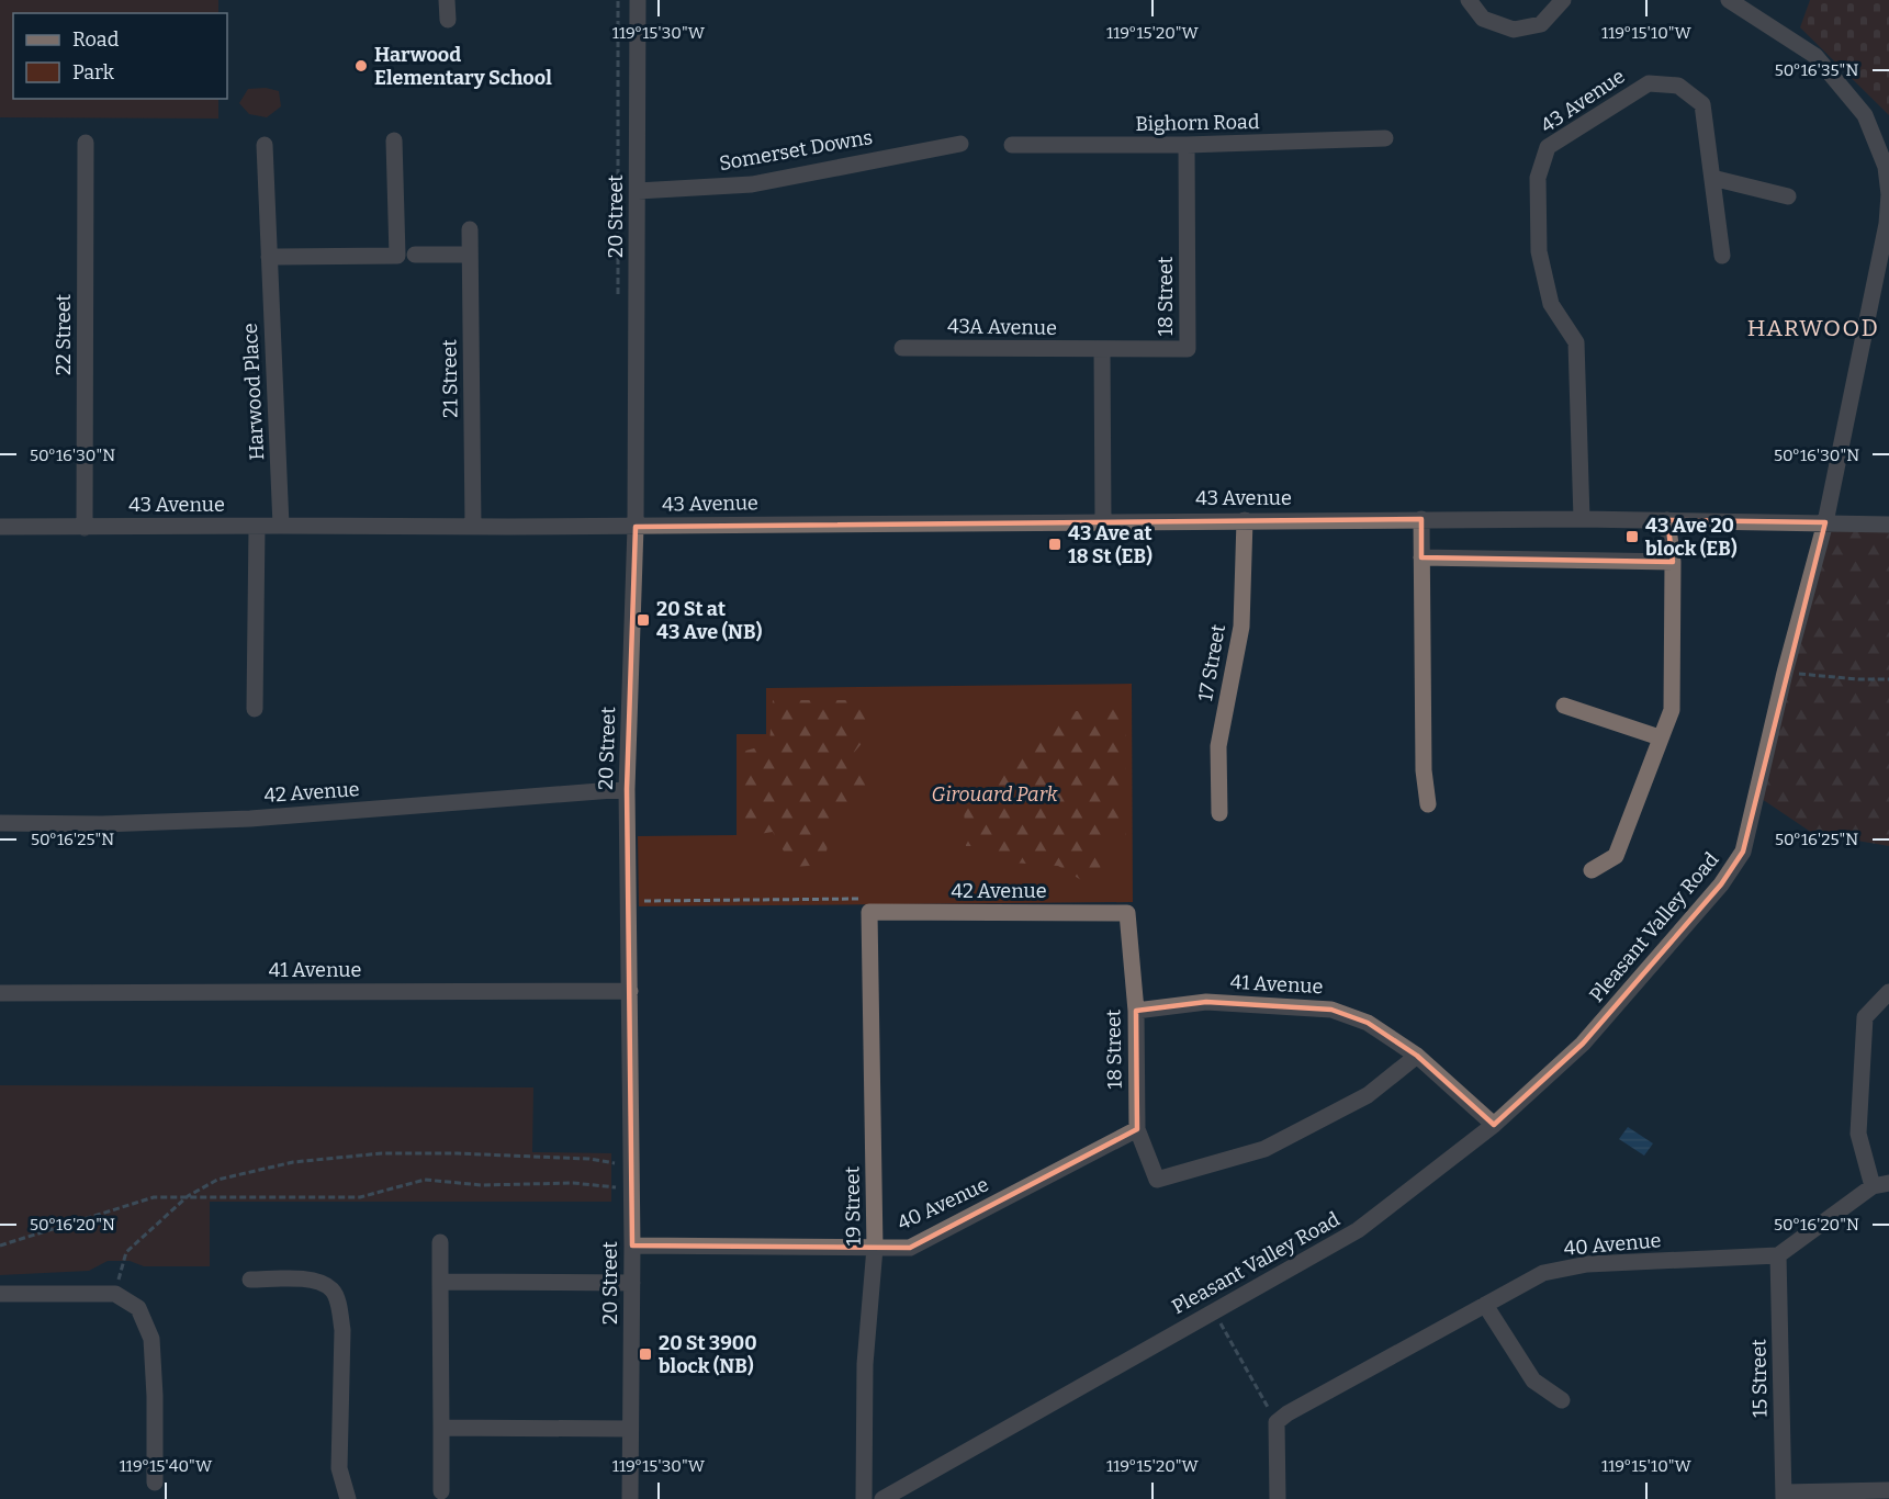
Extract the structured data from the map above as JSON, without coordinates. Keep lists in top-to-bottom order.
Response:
{
  "streets": {
    "street": [
      "43 Avenue",
      "Bighorn Road",
      "Somerset Downs",
      "20 Street",
      "18 Street",
      "43A Avenue",
      "22 Street",
      "21 Street",
      "Harwood Place",
      "17 Street",
      "42 Avenue",
      "Pleasant Valley Road",
      "41 Avenue",
      "40 Avenue",
      "19 Street",
      "15 Street"
    ]
  },
  "crossings": [
    ["43 Avenue", "20 Street"],
    ["43 Avenue", "22 Street"],
    ["43 Avenue", "21 Street"],
    ["43 Avenue", "Harwood Place"],
    ["43 Avenue", "17 Street"],
    ["43 Avenue", "Pleasant Valley Road"],
    ["Bighorn Road", "18 Street"],
    ["Somerset Downs", "20 Street"],
    ["20 Street", "42 Avenue"],
    ["20 Street", "41 Avenue"],
    ["20 Street", "40 Avenue"],
    ["18 Street", "43A Avenue"],
    ["18 Street", "42 Avenue"],
    ["18 Street", "41 Avenue"],
    ["18 Street", "40 Avenue"],
    ["42 Avenue", "19 Street"],
    ["Pleasant Valley Road", "41 Avenue"],
    ["40 Avenue", "19 Street"],
    ["40 Avenue", "15 Street"]
  ],
  "districts": ["HARWOOD"],
  "parks": ["Girouard Park"],
  "places": {
    "other": ["Harwood Elementary School"],
    "transit": [
      "43 Ave 20 block (EB)",
      "43 Ave at 18 St (EB)",
      "20 St at 43 Ave (NB)",
      "20 St 3900 block (NB)"
    ]
  },
  "legend": ["Road", "Park"],
  "coordinates": [
    "119°15'30\"W",
    "119°15'20\"W",
    "119°15'10\"W",
    "50°16'35\"N",
    "50°16'30\"N",
    "50°16'25\"N",
    "50°16'20\"N",
    "119°15'40\"W"
  ]
}
